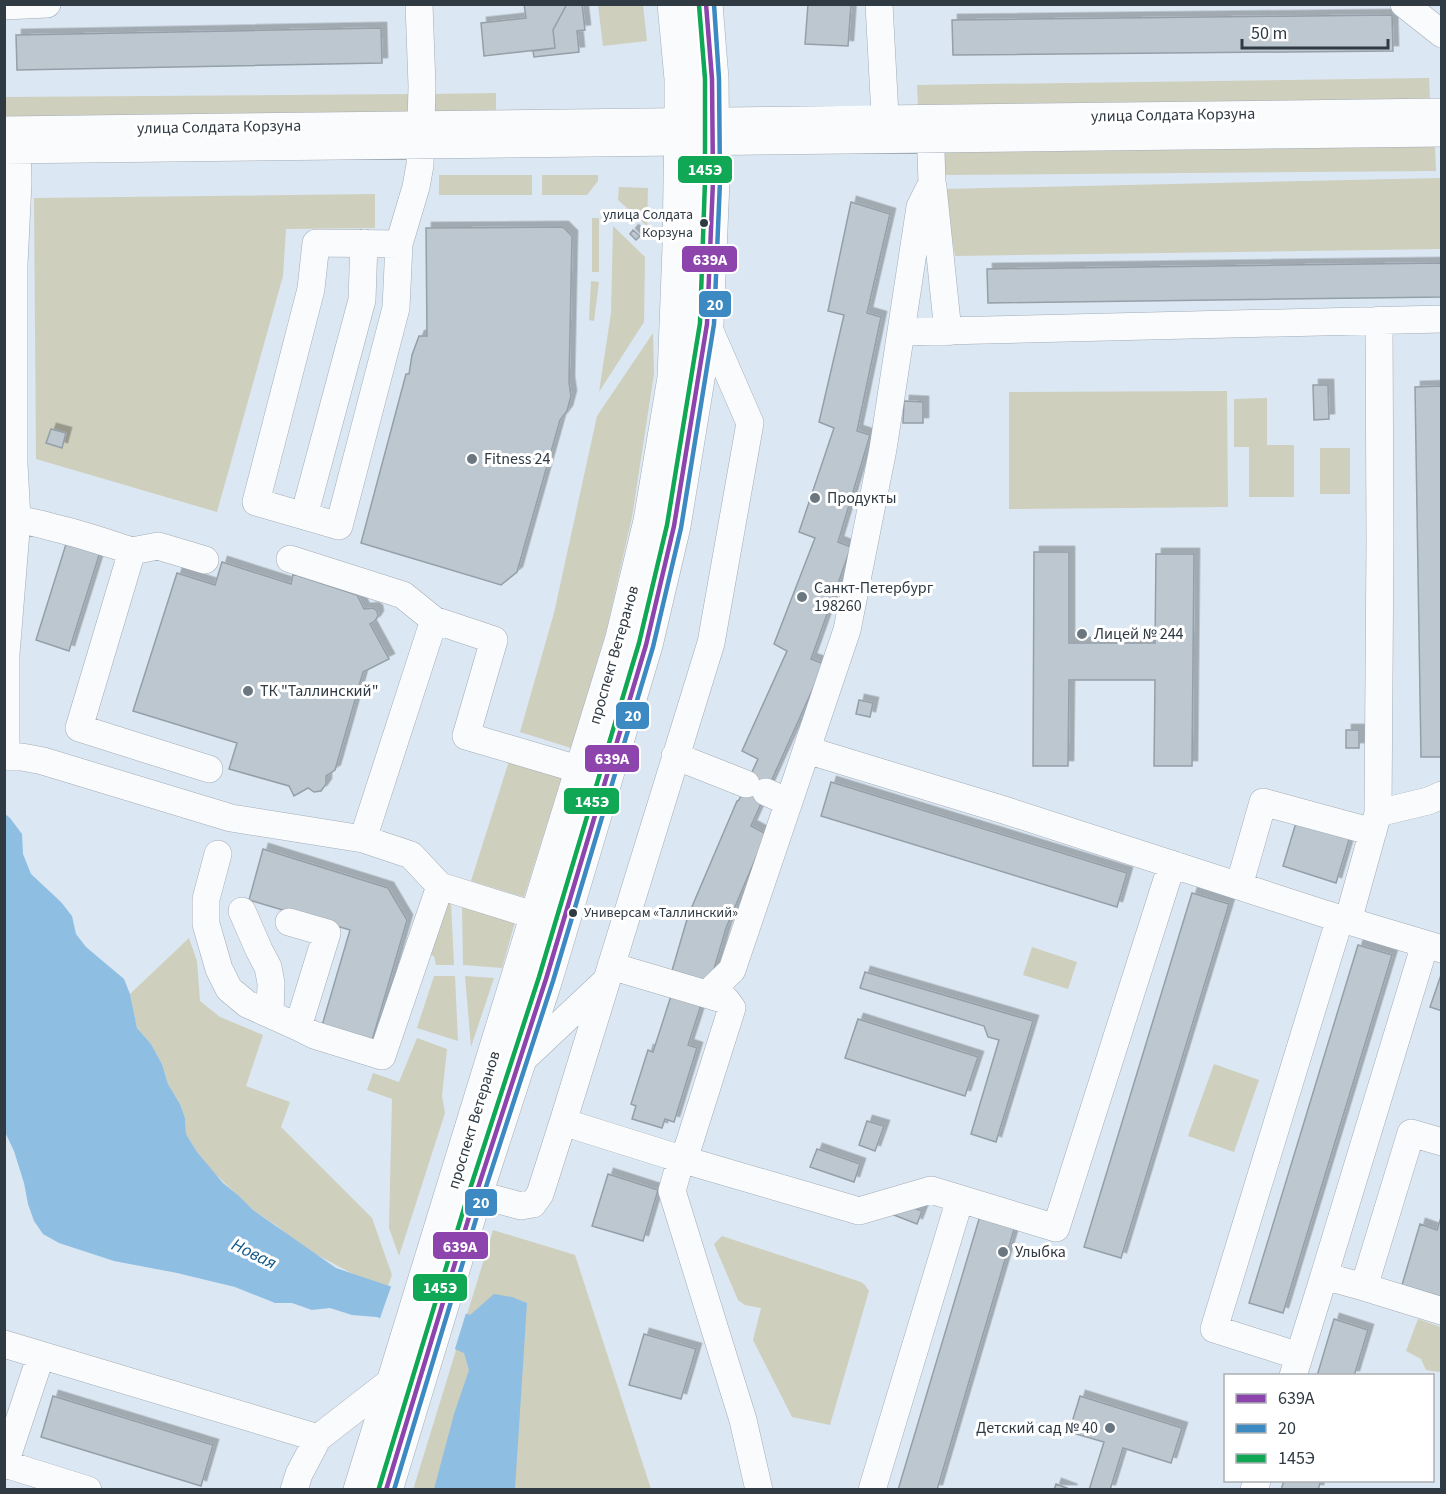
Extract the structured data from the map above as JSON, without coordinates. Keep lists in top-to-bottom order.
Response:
{
  "streets": {
    "main road": ["проспект Ветеранов"],
    "street": ["улица Солдата Корзуна"]
  },
  "crossings": [
    ["улица Солдата Корзуна", "проспект Ветеранов"]
  ],
  "water": ["Новая"],
  "places": [
    "улица Солдата Корзуна",
    "Fitness 24",
    "Продукты",
    "Санкт-Петербург 198260",
    "Лицей № 244",
    "ТК \"Таллинский\"",
    "Универсам «Таллинский»",
    "Улыбка",
    "Детский сад № 40"
  ],
  "lines": ["transit line 639А", "transit line 20", "transit line 145Э"],
  "legend": ["639А", "20", "145Э"],
  "scale_bar": "50 m"
}
